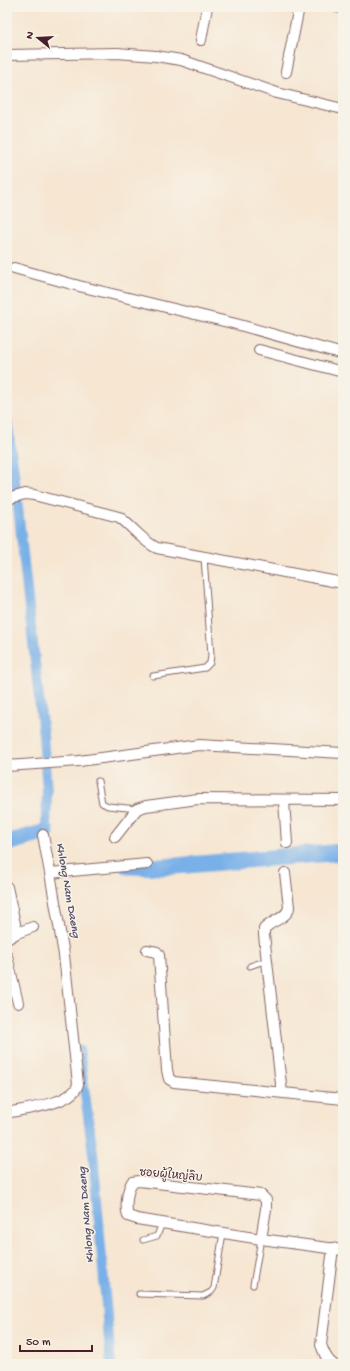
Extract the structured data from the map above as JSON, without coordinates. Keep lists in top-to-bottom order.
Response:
{
  "streets": {
    "street": ["ซอยผู้ใหญ่ลิบ"]
  },
  "water": ["Khlong Nam Daeng"],
  "scale_bar": "50 m",
  "north": "left"
}
